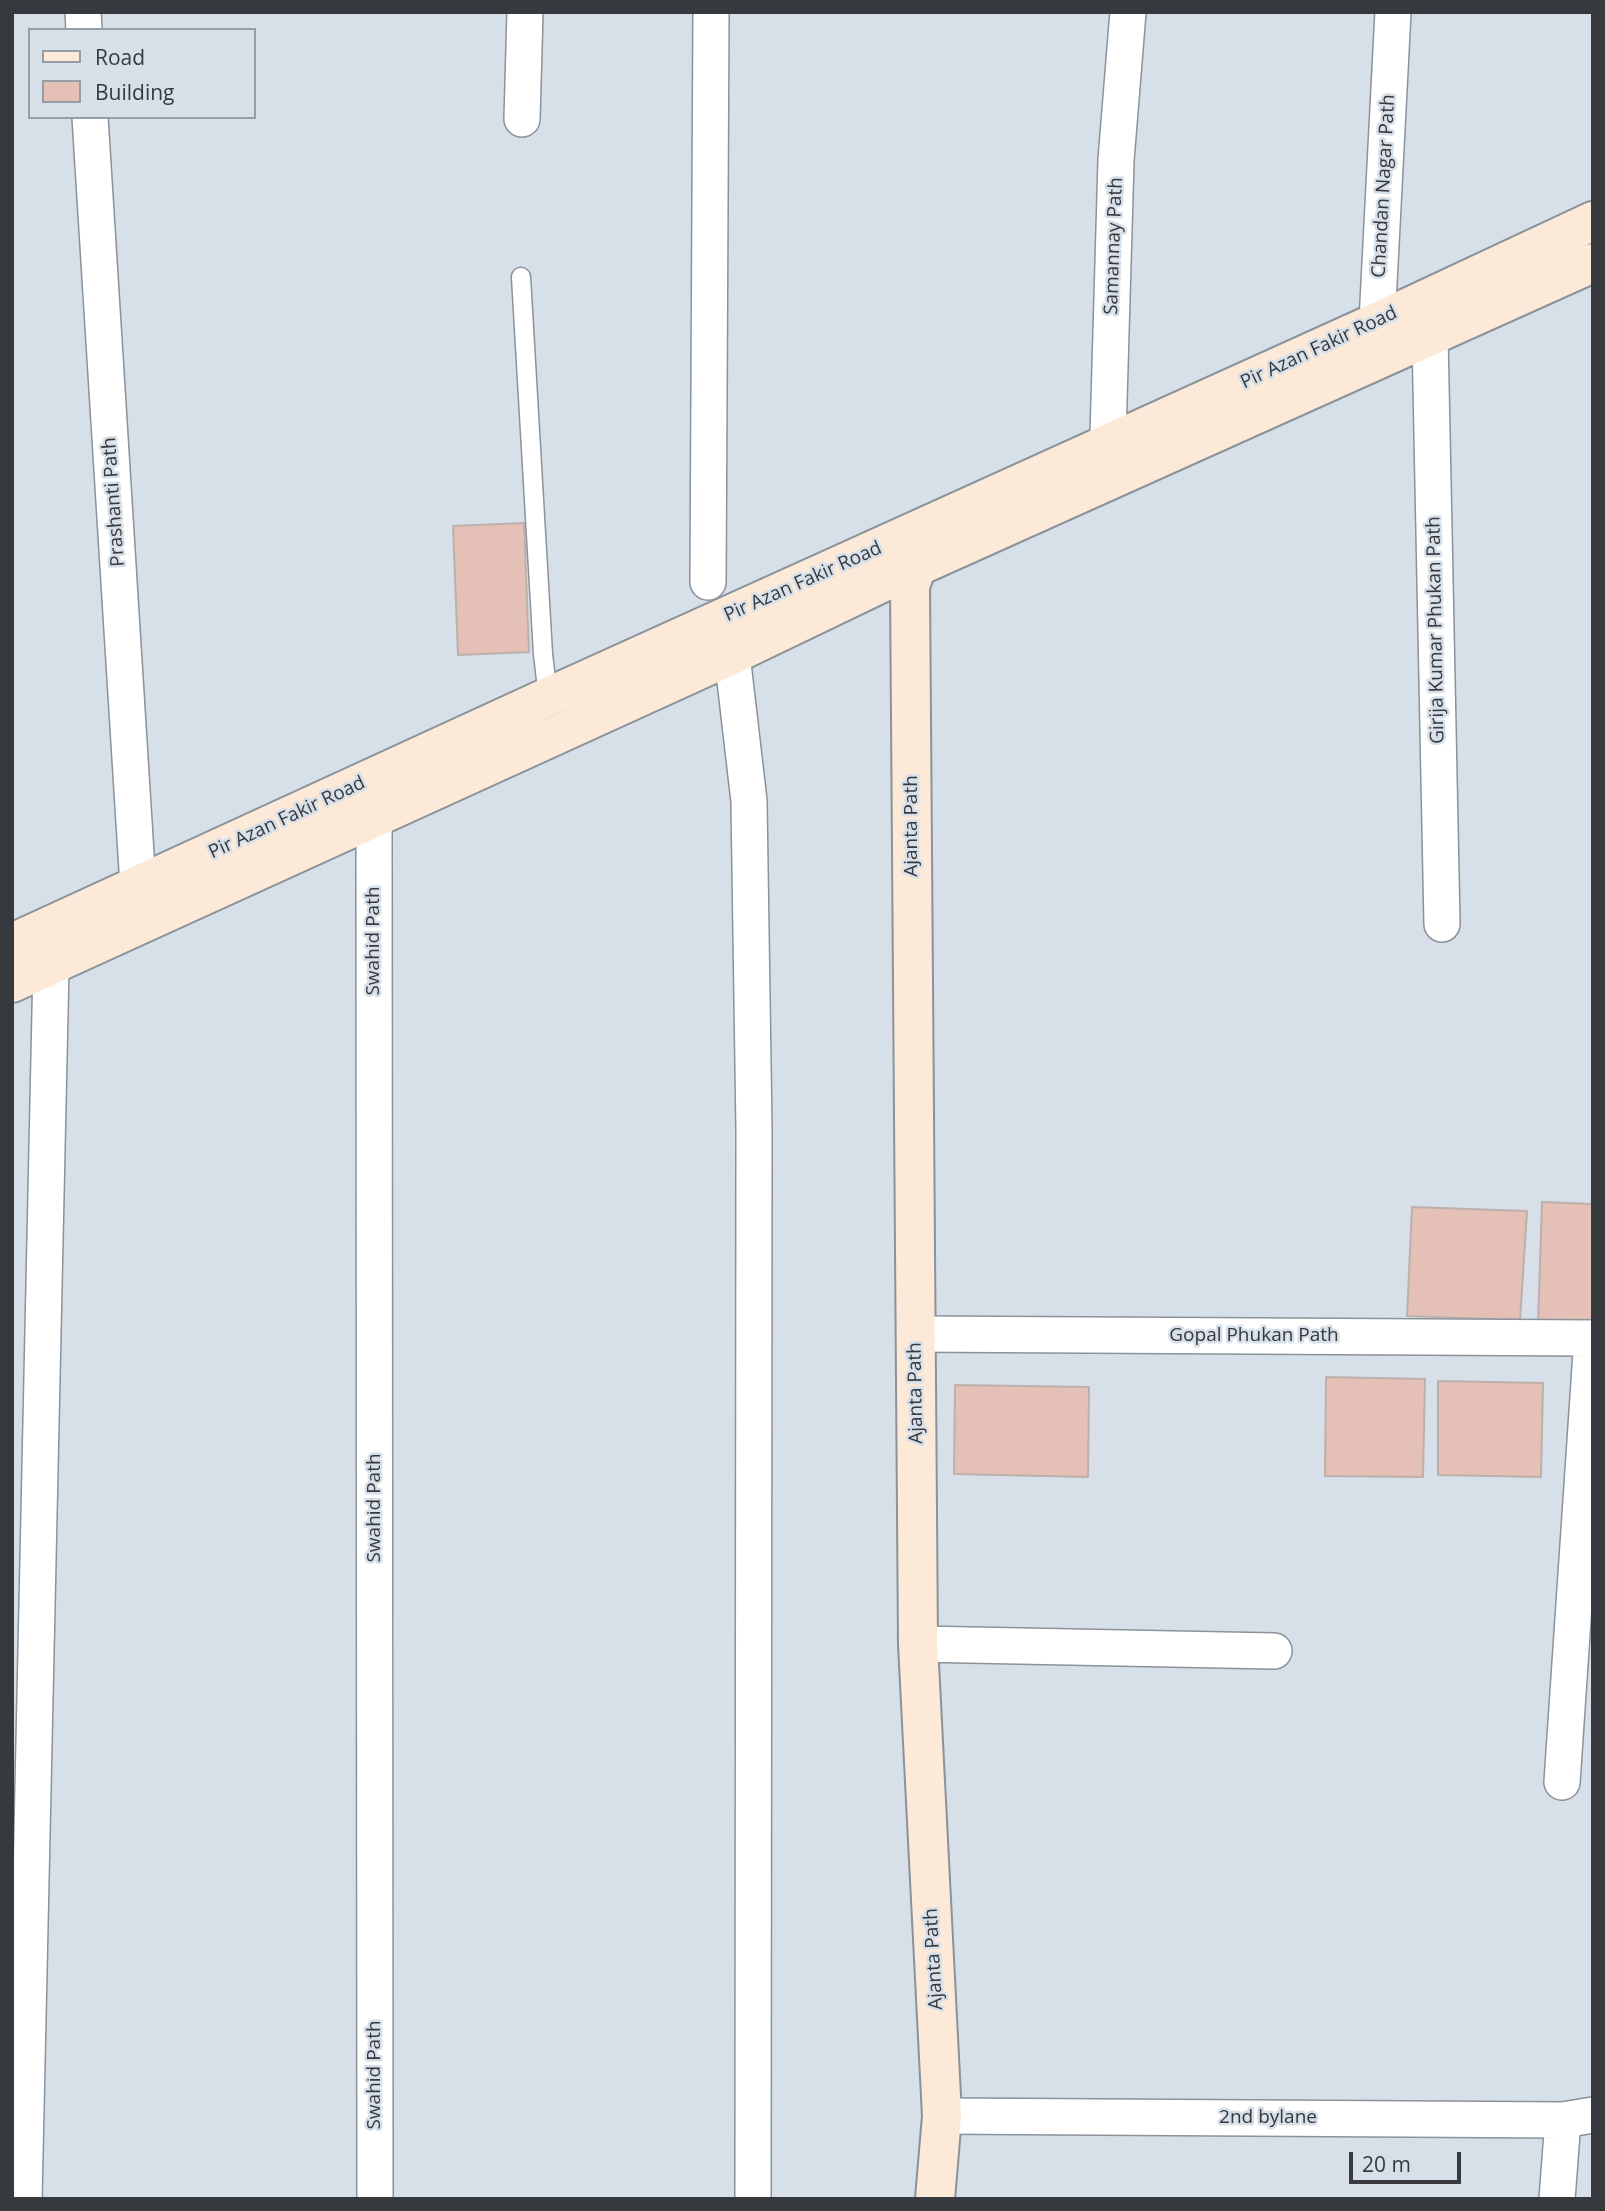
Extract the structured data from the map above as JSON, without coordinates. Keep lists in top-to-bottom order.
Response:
{
  "streets": {
    "main road": ["Pir Azan Fakir Road", "Ajanta Path"],
    "street": [
      "Chandan Nagar Path",
      "Samannay Path",
      "Prashanti Path",
      "Girija Kumar Phukan Path",
      "Swahid Path",
      "Gopal Phukan Path",
      "2nd bylane"
    ]
  },
  "crossings": [
    ["Chandan Nagar Path", "Pir Azan Fakir Road"],
    ["Samannay Path", "Pir Azan Fakir Road"],
    ["Pir Azan Fakir Road", "Prashanti Path"],
    ["Pir Azan Fakir Road", "Girija Kumar Phukan Path"],
    ["Pir Azan Fakir Road", "Ajanta Path"],
    ["Pir Azan Fakir Road", "Swahid Path"],
    ["Ajanta Path", "Gopal Phukan Path"],
    ["Ajanta Path", "2nd bylane"]
  ],
  "legend": ["Road", "Building"],
  "scale_bar": "20 m"
}
